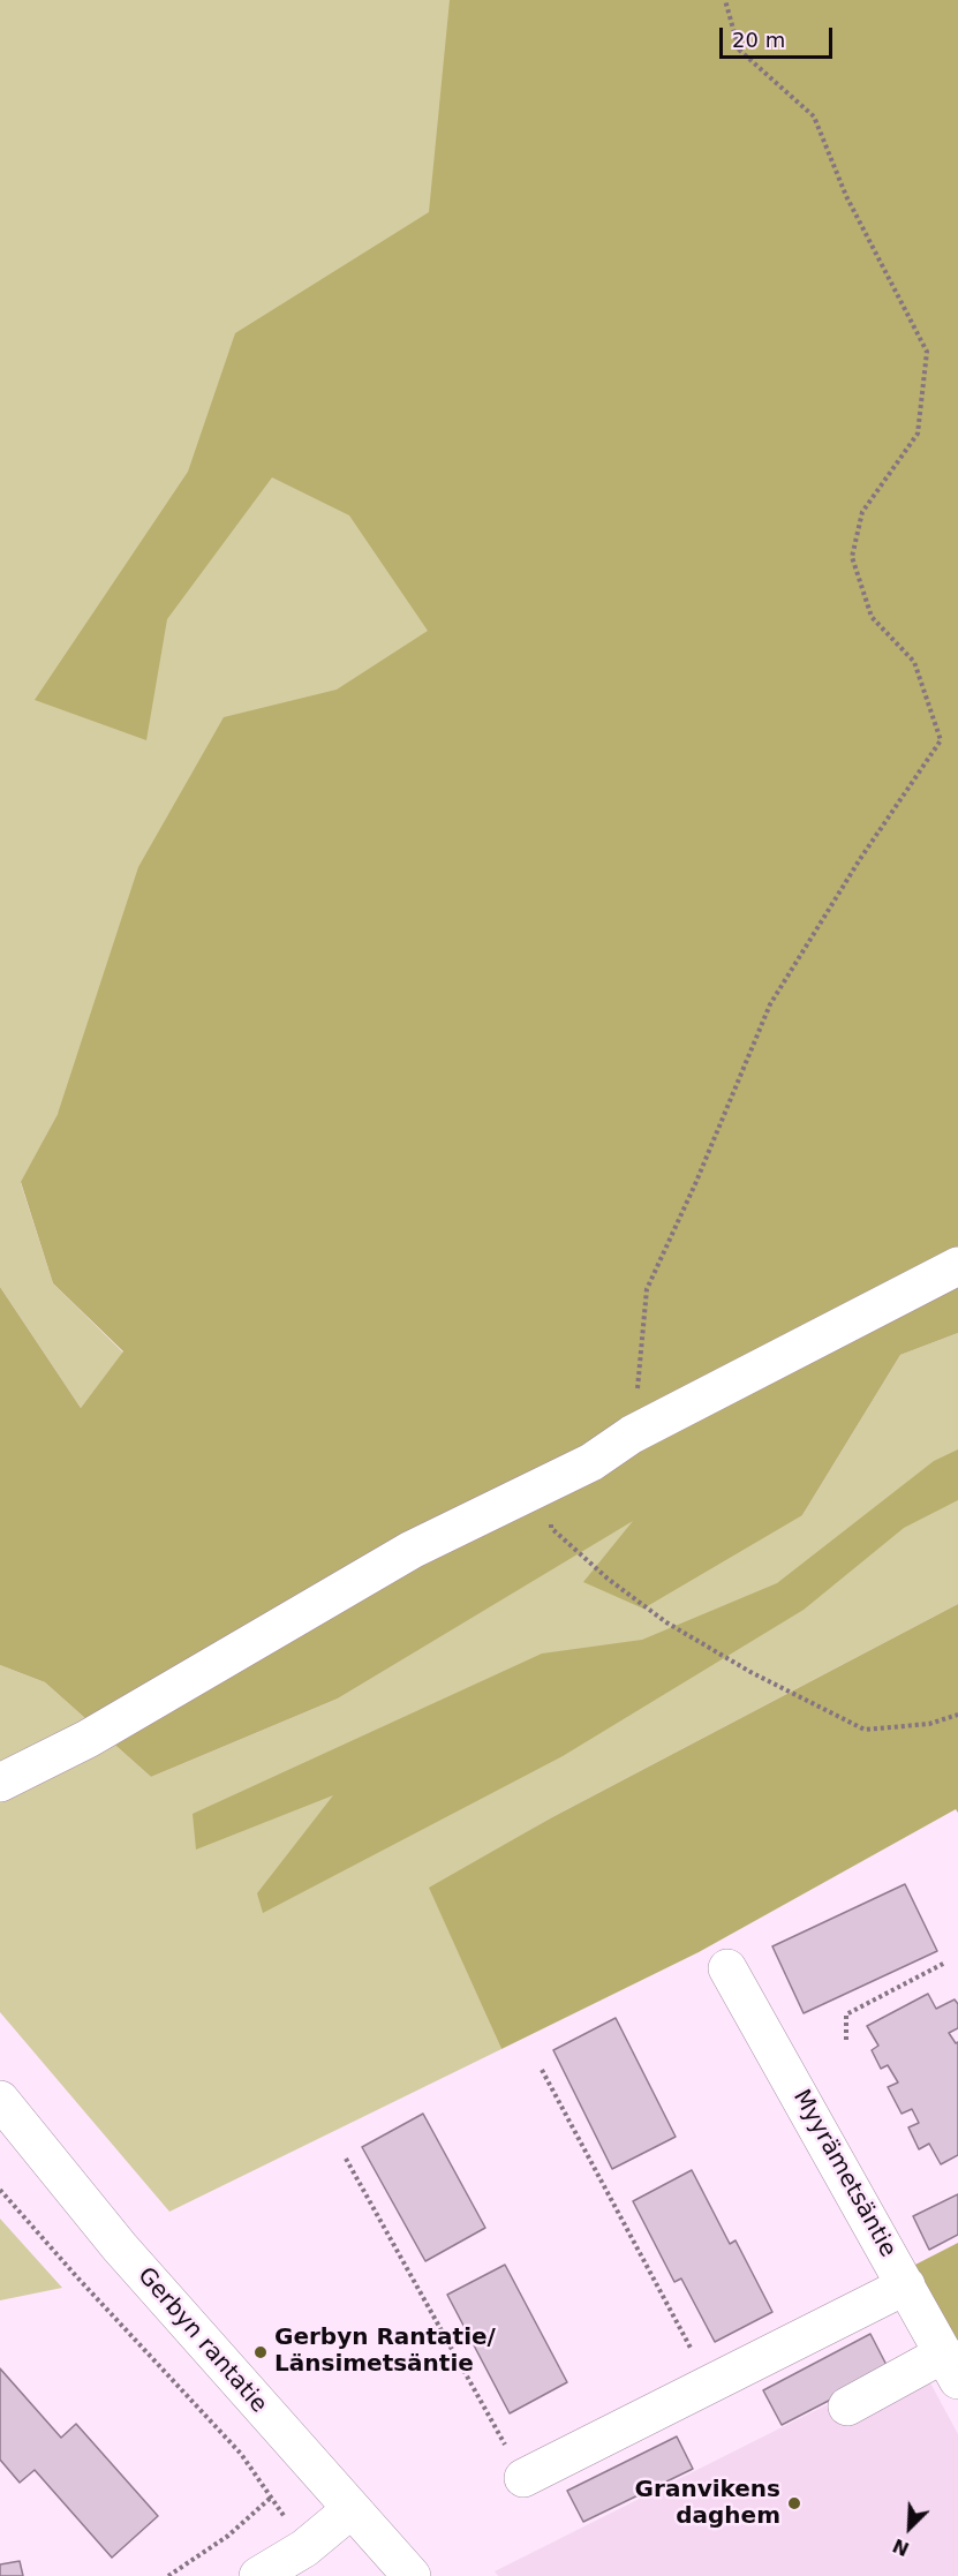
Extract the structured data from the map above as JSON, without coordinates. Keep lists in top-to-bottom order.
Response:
{
  "streets": {
    "street": ["Myyrämetsäntie", "Gerbyn rantatie"]
  },
  "places": ["Gerbyn Rantatie/ Länsimetsäntie", "Granvikens daghem"],
  "scale_bar": "20 m",
  "north": "bottom left"
}
